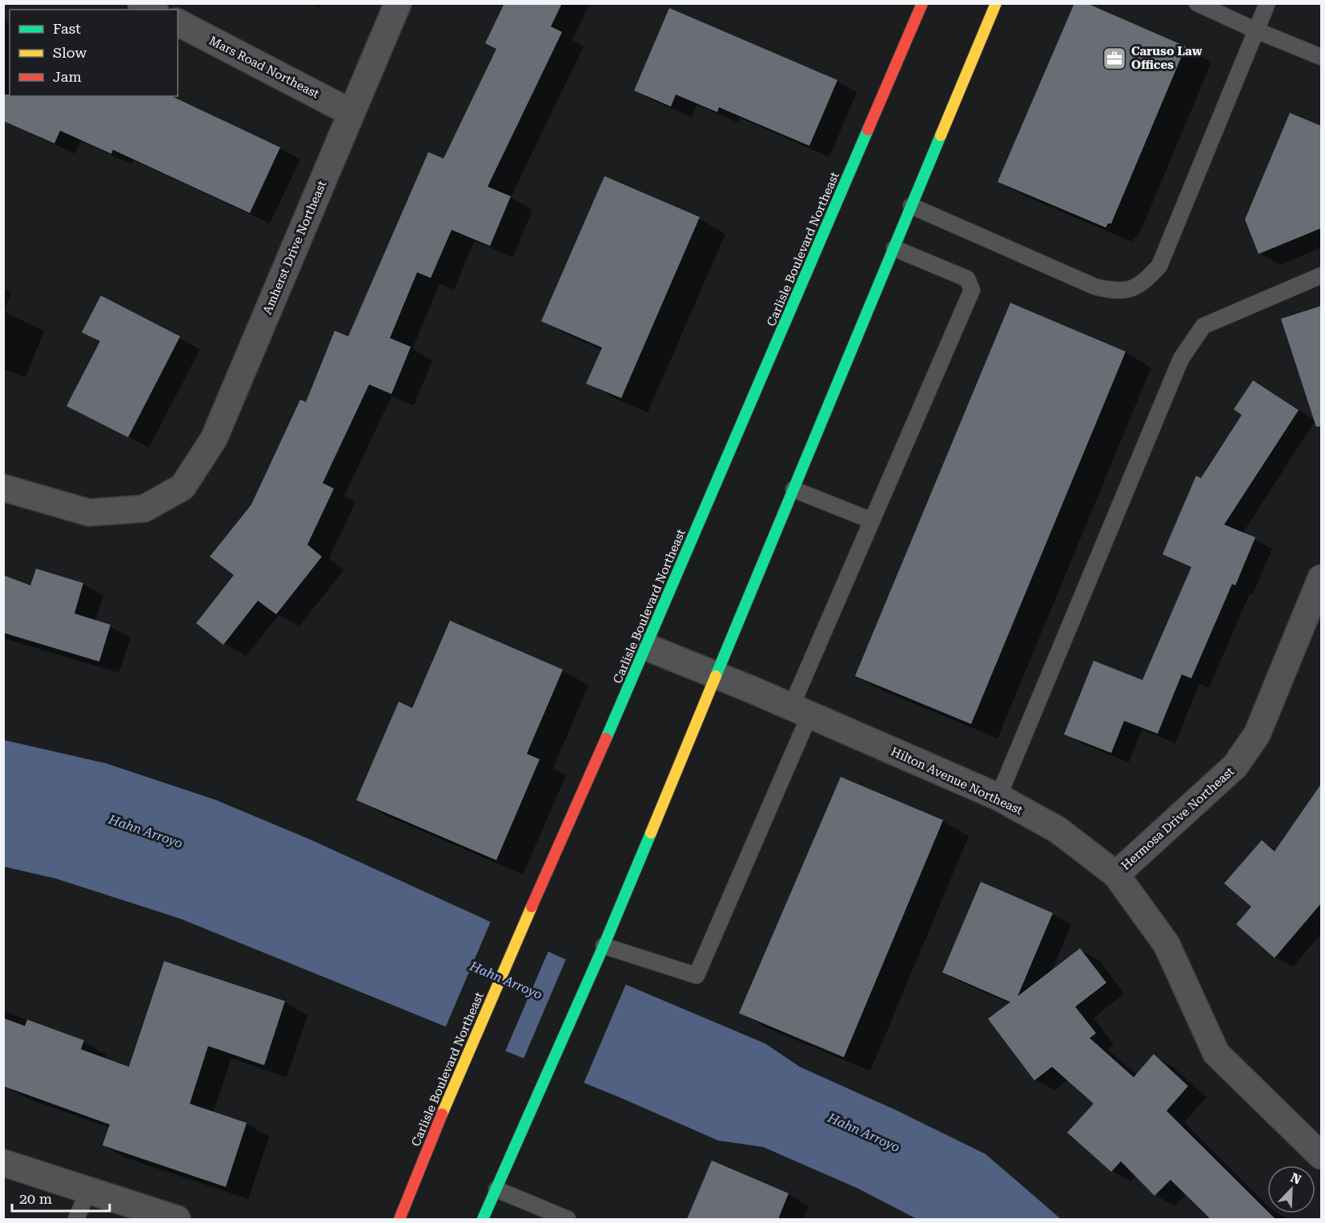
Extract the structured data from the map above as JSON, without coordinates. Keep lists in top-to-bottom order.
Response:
{
  "streets": {
    "main road": ["Carlisle Boulevard Northeast"],
    "street": [
      "Mars Road Northeast",
      "Amherst Drive Northeast",
      "Hilton Avenue Northeast",
      "Hermosa Drive Northeast"
    ]
  },
  "crossings": [
    ["Mars Road Northeast", "Amherst Drive Northeast"],
    ["Carlisle Boulevard Northeast", "Hilton Avenue Northeast"],
    ["Hilton Avenue Northeast", "Hermosa Drive Northeast"]
  ],
  "water": ["Hahn Arroyo"],
  "places": {
    "office": ["Caruso Law Offices"]
  },
  "legend": ["Fast", "Slow", "Jam"],
  "scale_bar": "20 m",
  "north": "top right"
}
